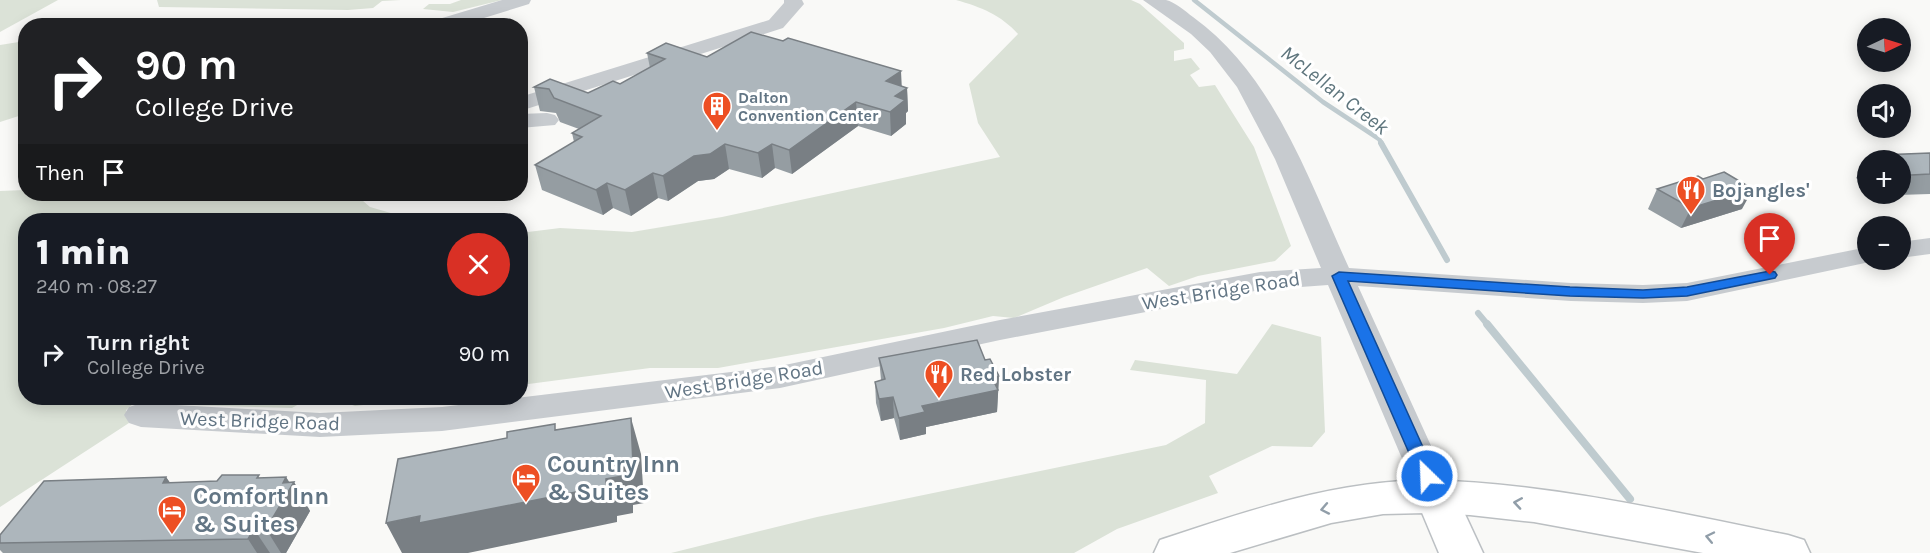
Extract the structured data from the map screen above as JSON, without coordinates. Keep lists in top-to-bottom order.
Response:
{
  "streets": {
    "street": ["West Bridge Road"]
  },
  "water": ["McLellan Creek"],
  "places": {
    "building": ["Dalton Convention Center"],
    "restaurant": ["Bojangles'", "Red Lobster"],
    "hotel": ["Country Inn & Suites", "Comfort Inn & Suites"]
  },
  "north": "right",
  "page": {
    "map_buttons": ["+", "−"],
    "turn": ["90 m", "College Drive"],
    "then": "Then",
    "heading": ["1 min", "240 m · 08:27"],
    "list": [
      {
        "name": "Turn right",
        "note": "College Drive",
        "value": "90 m"
      }
    ]
  }
}
